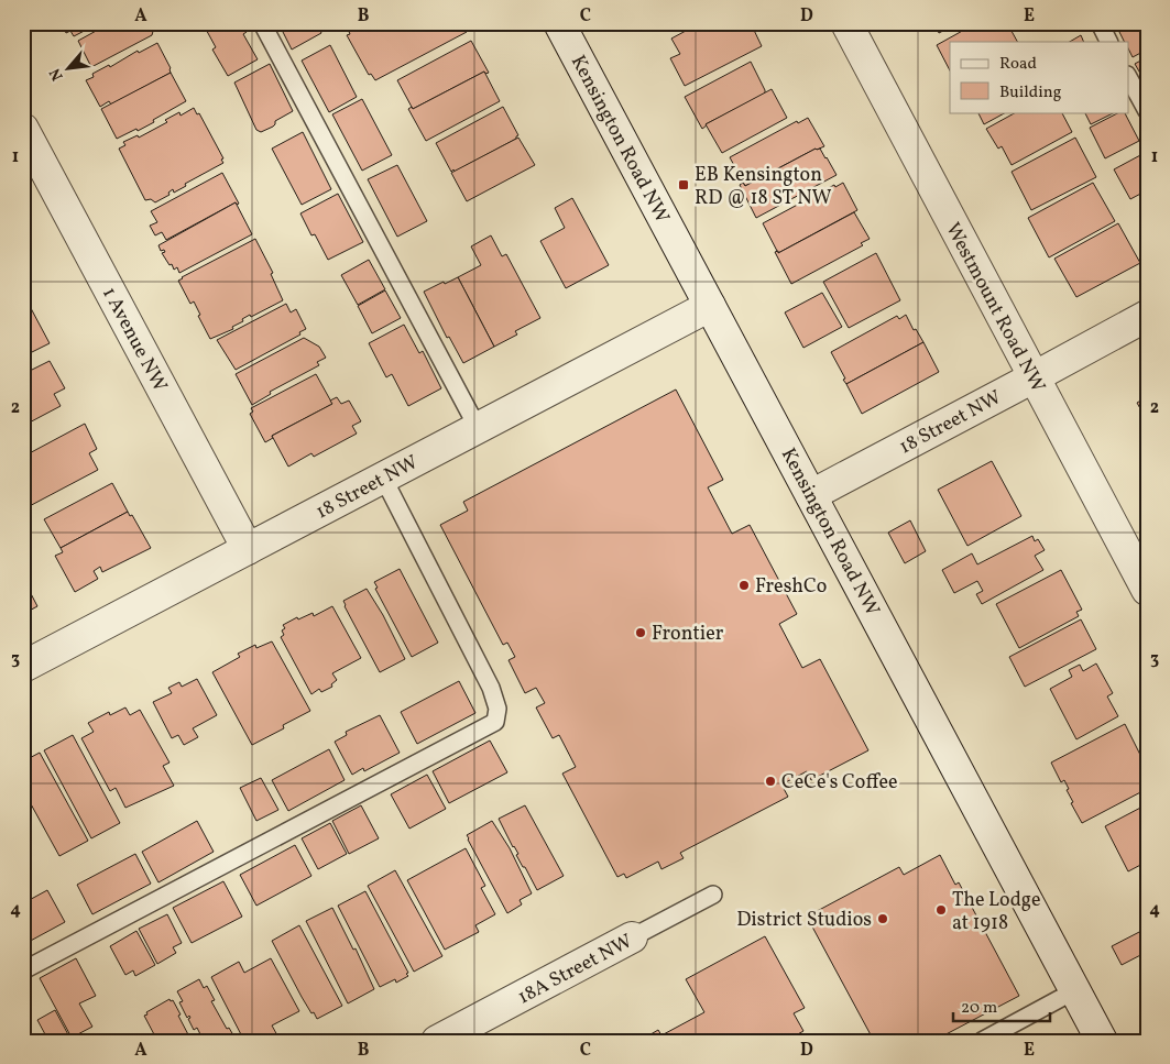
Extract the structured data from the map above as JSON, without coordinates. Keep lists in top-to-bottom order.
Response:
{
  "streets": {
    "street": [
      "Kensington Road NW",
      "Westmount Road NW",
      "1 Avenue NW",
      "18 Street NW",
      "18A Street NW"
    ]
  },
  "crossings": [
    ["Kensington Road NW", "18 Street NW"],
    ["Westmount Road NW", "18 Street NW"],
    ["1 Avenue NW", "18 Street NW"]
  ],
  "places": {
    "transit": ["EB Kensington RD @ 18 ST NW"],
    "other": [
      "FreshCo",
      "Frontier",
      "CeCe's Coffee",
      "The Lodge at 1918",
      "District Studios"
    ]
  },
  "legend": ["Road", "Building"],
  "scale_bar": "20 m",
  "north": "bottom left",
  "grid": {
    "columns": [
      "A",
      "B",
      "C",
      "D",
      "E"
    ],
    "rows": [
      "1",
      "2",
      "3",
      "4"
    ]
  }
}
